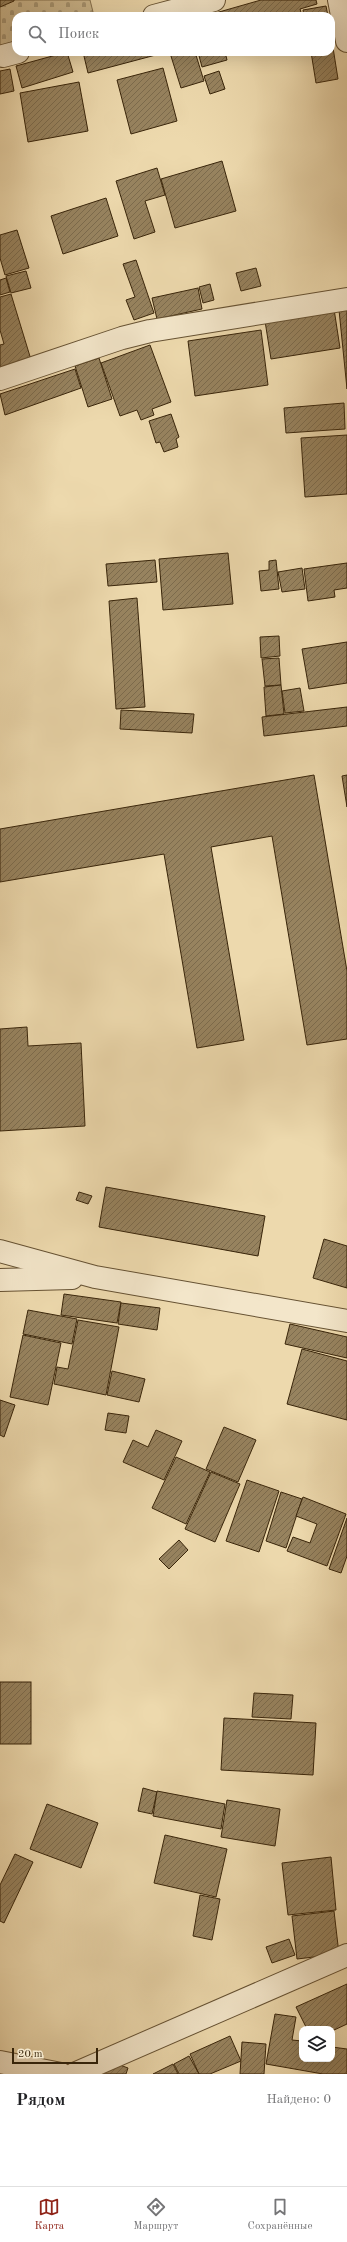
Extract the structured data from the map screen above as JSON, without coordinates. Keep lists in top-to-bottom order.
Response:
{
  "scale_bar": "20 m",
  "page": {
    "search": "Поиск",
    "scale": "20 m",
    "heading": ["Рядом", "Найдено: 0"],
    "nav": ["Карта", "Маршрут", "Сохранённые"]
  }
}
